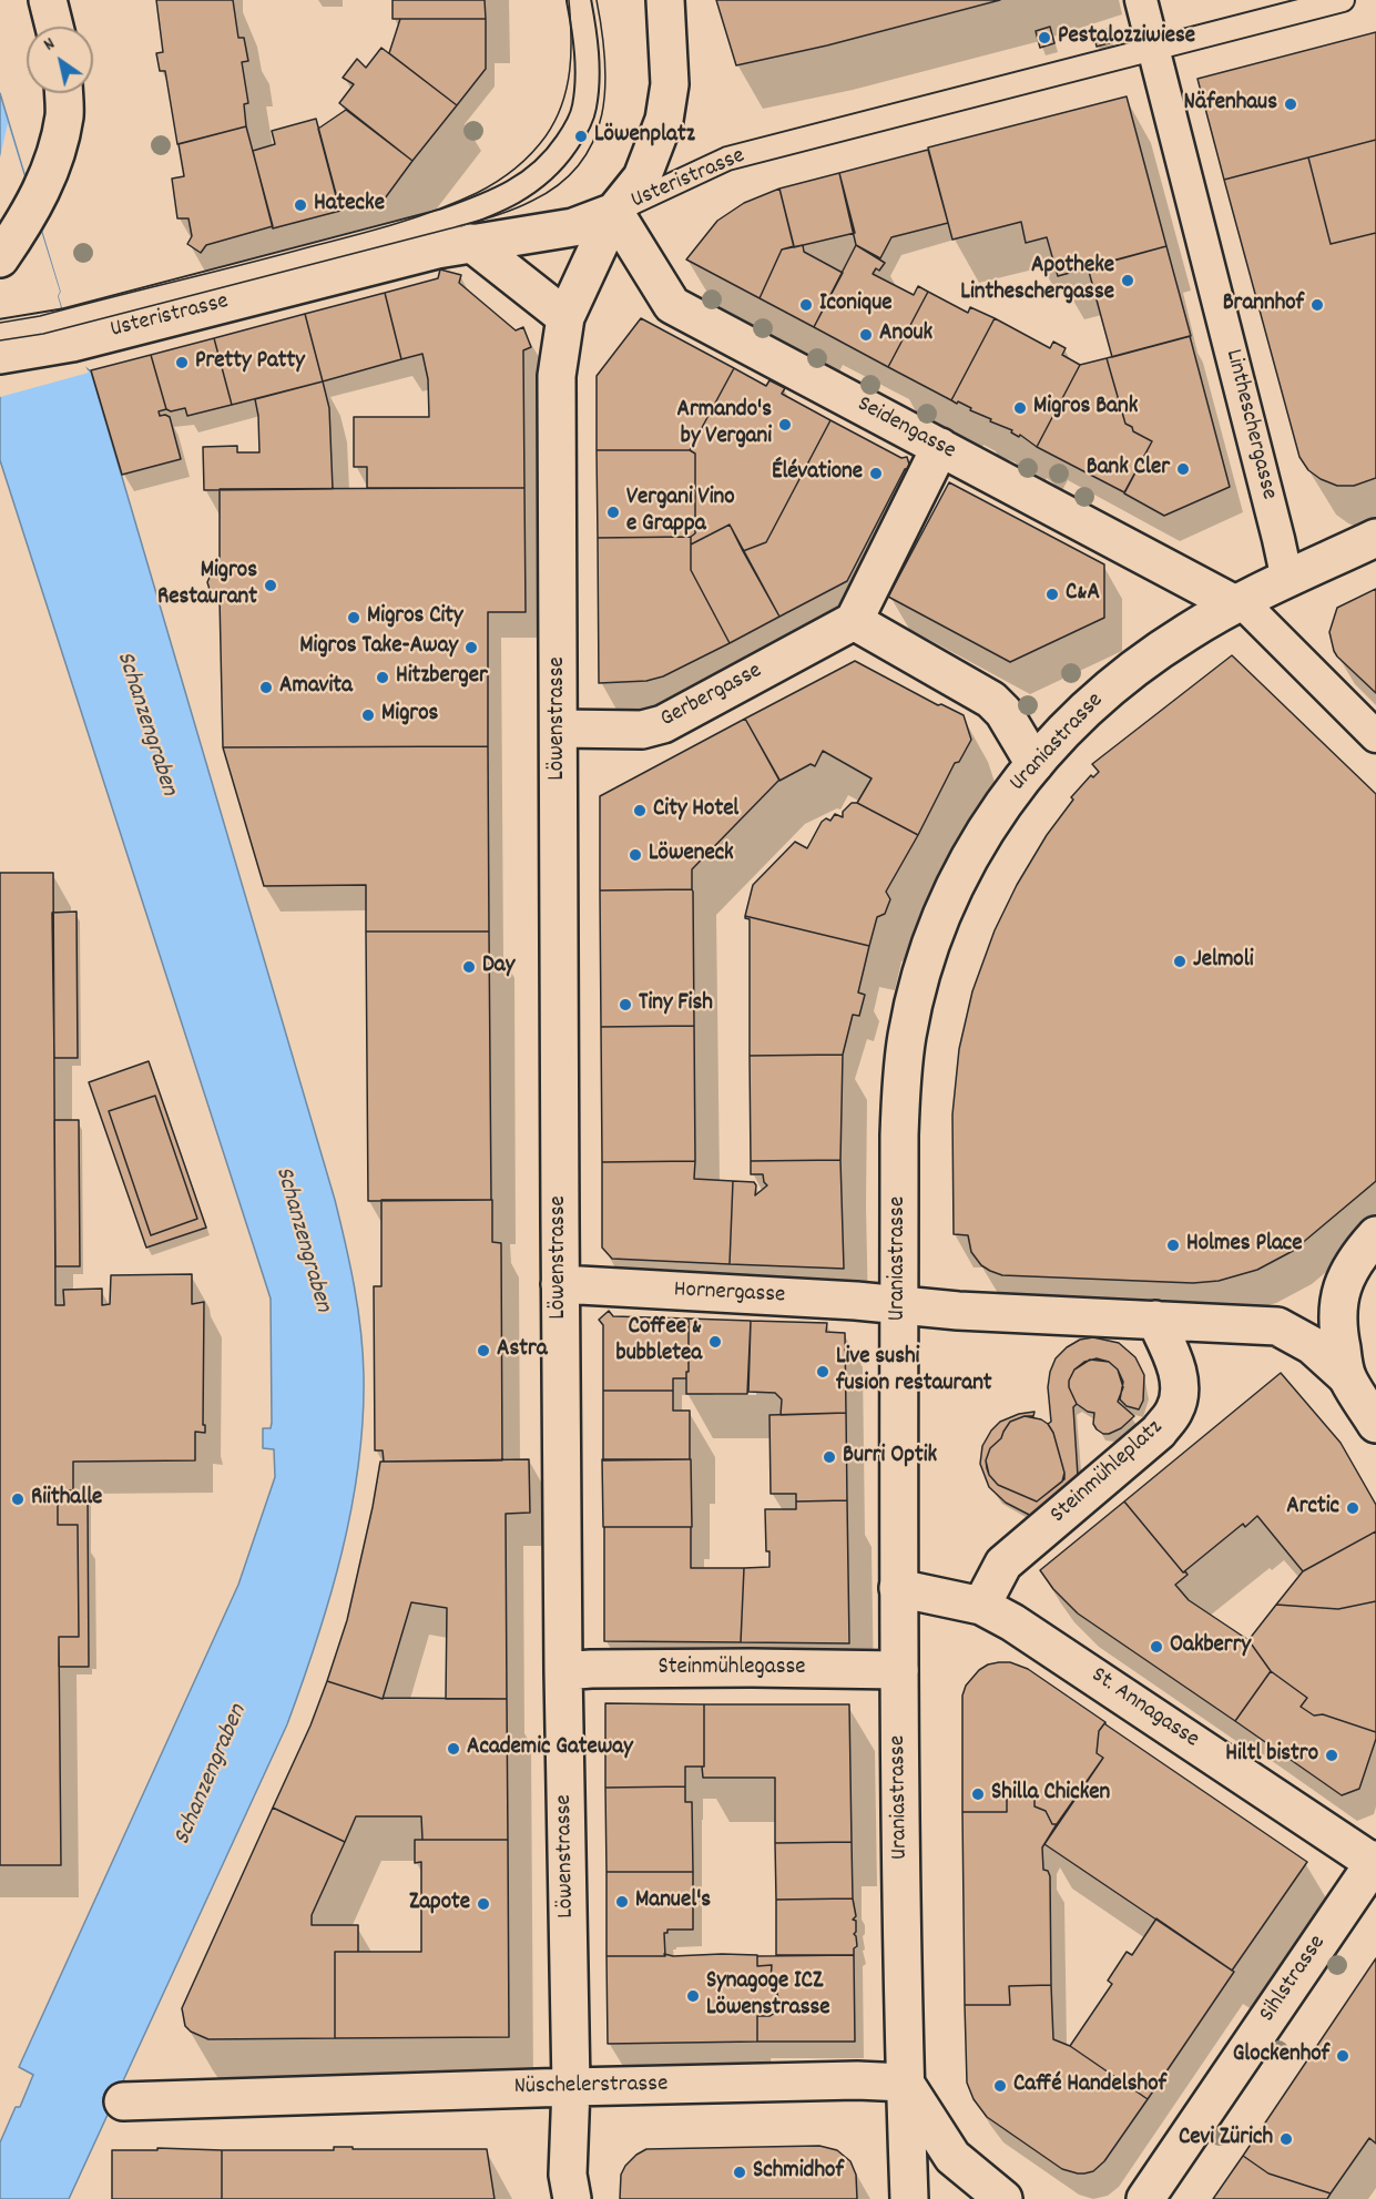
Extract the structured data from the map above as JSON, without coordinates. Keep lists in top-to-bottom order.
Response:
{
  "streets": {
    "street": [
      "Usteristrasse",
      "Lintheschergasse",
      "Seidengasse",
      "Gerbergasse",
      "Löwenstrasse",
      "Uraniastrasse",
      "Hornergasse",
      "Steinmühleplatz",
      "Steinmühlegasse",
      "St. Annagasse",
      "Sihlstrasse",
      "Nüschelerstrasse"
    ]
  },
  "crossings": [
    ["Usteristrasse", "Lintheschergasse"],
    ["Usteristrasse", "Seidengasse"],
    ["Usteristrasse", "Löwenstrasse"],
    ["Lintheschergasse", "Uraniastrasse"],
    ["Seidengasse", "Löwenstrasse"],
    ["Seidengasse", "Uraniastrasse"],
    ["Gerbergasse", "Löwenstrasse"],
    ["Löwenstrasse", "Hornergasse"],
    ["Löwenstrasse", "Steinmühlegasse"],
    ["Löwenstrasse", "Nüschelerstrasse"],
    ["Uraniastrasse", "Hornergasse"],
    ["Uraniastrasse", "Steinmühlegasse"],
    ["Uraniastrasse", "St. Annagasse"],
    ["Uraniastrasse", "Nüschelerstrasse"],
    ["Steinmühleplatz", "St. Annagasse"],
    ["St. Annagasse", "Sihlstrasse"]
  ],
  "water": ["Schanzengraben"],
  "places": [
    "Pestalozziwiese",
    "Näfenhaus",
    "Löwenplatz",
    "Hatecke",
    "Apotheke Lintheschergasse",
    "Iconique",
    "Brannhof",
    "Anouk",
    "Pretty Patty",
    "Migros Bank",
    "Armando's by Vergani",
    "Bank Cler",
    "Élévatione",
    "Vergani Vino e Grappa",
    "Migros Restaurant",
    "C&A",
    "Migros City",
    "Migros Take-Away",
    "Hitzberger",
    "Amavita",
    "Migros",
    "City Hotel",
    "Löweneck",
    "Jelmoli",
    "Day",
    "Tiny Fish",
    "Holmes Place",
    "Coffee & bubbletea",
    "Astra",
    "Live sushi fusion restaurant",
    "Burri Optik",
    "Riithalle",
    "Arctic",
    "Oakberry",
    "Academic Gateway",
    "Hiltl bistro",
    "Shilla Chicken",
    "Manuel's",
    "Zapote",
    "Synagoge ICZ Löwenstrasse",
    "Glockenhof",
    "Caffé Handelshof",
    "Cevi Zürich",
    "Schmidhof"
  ],
  "north": "top left"
}
